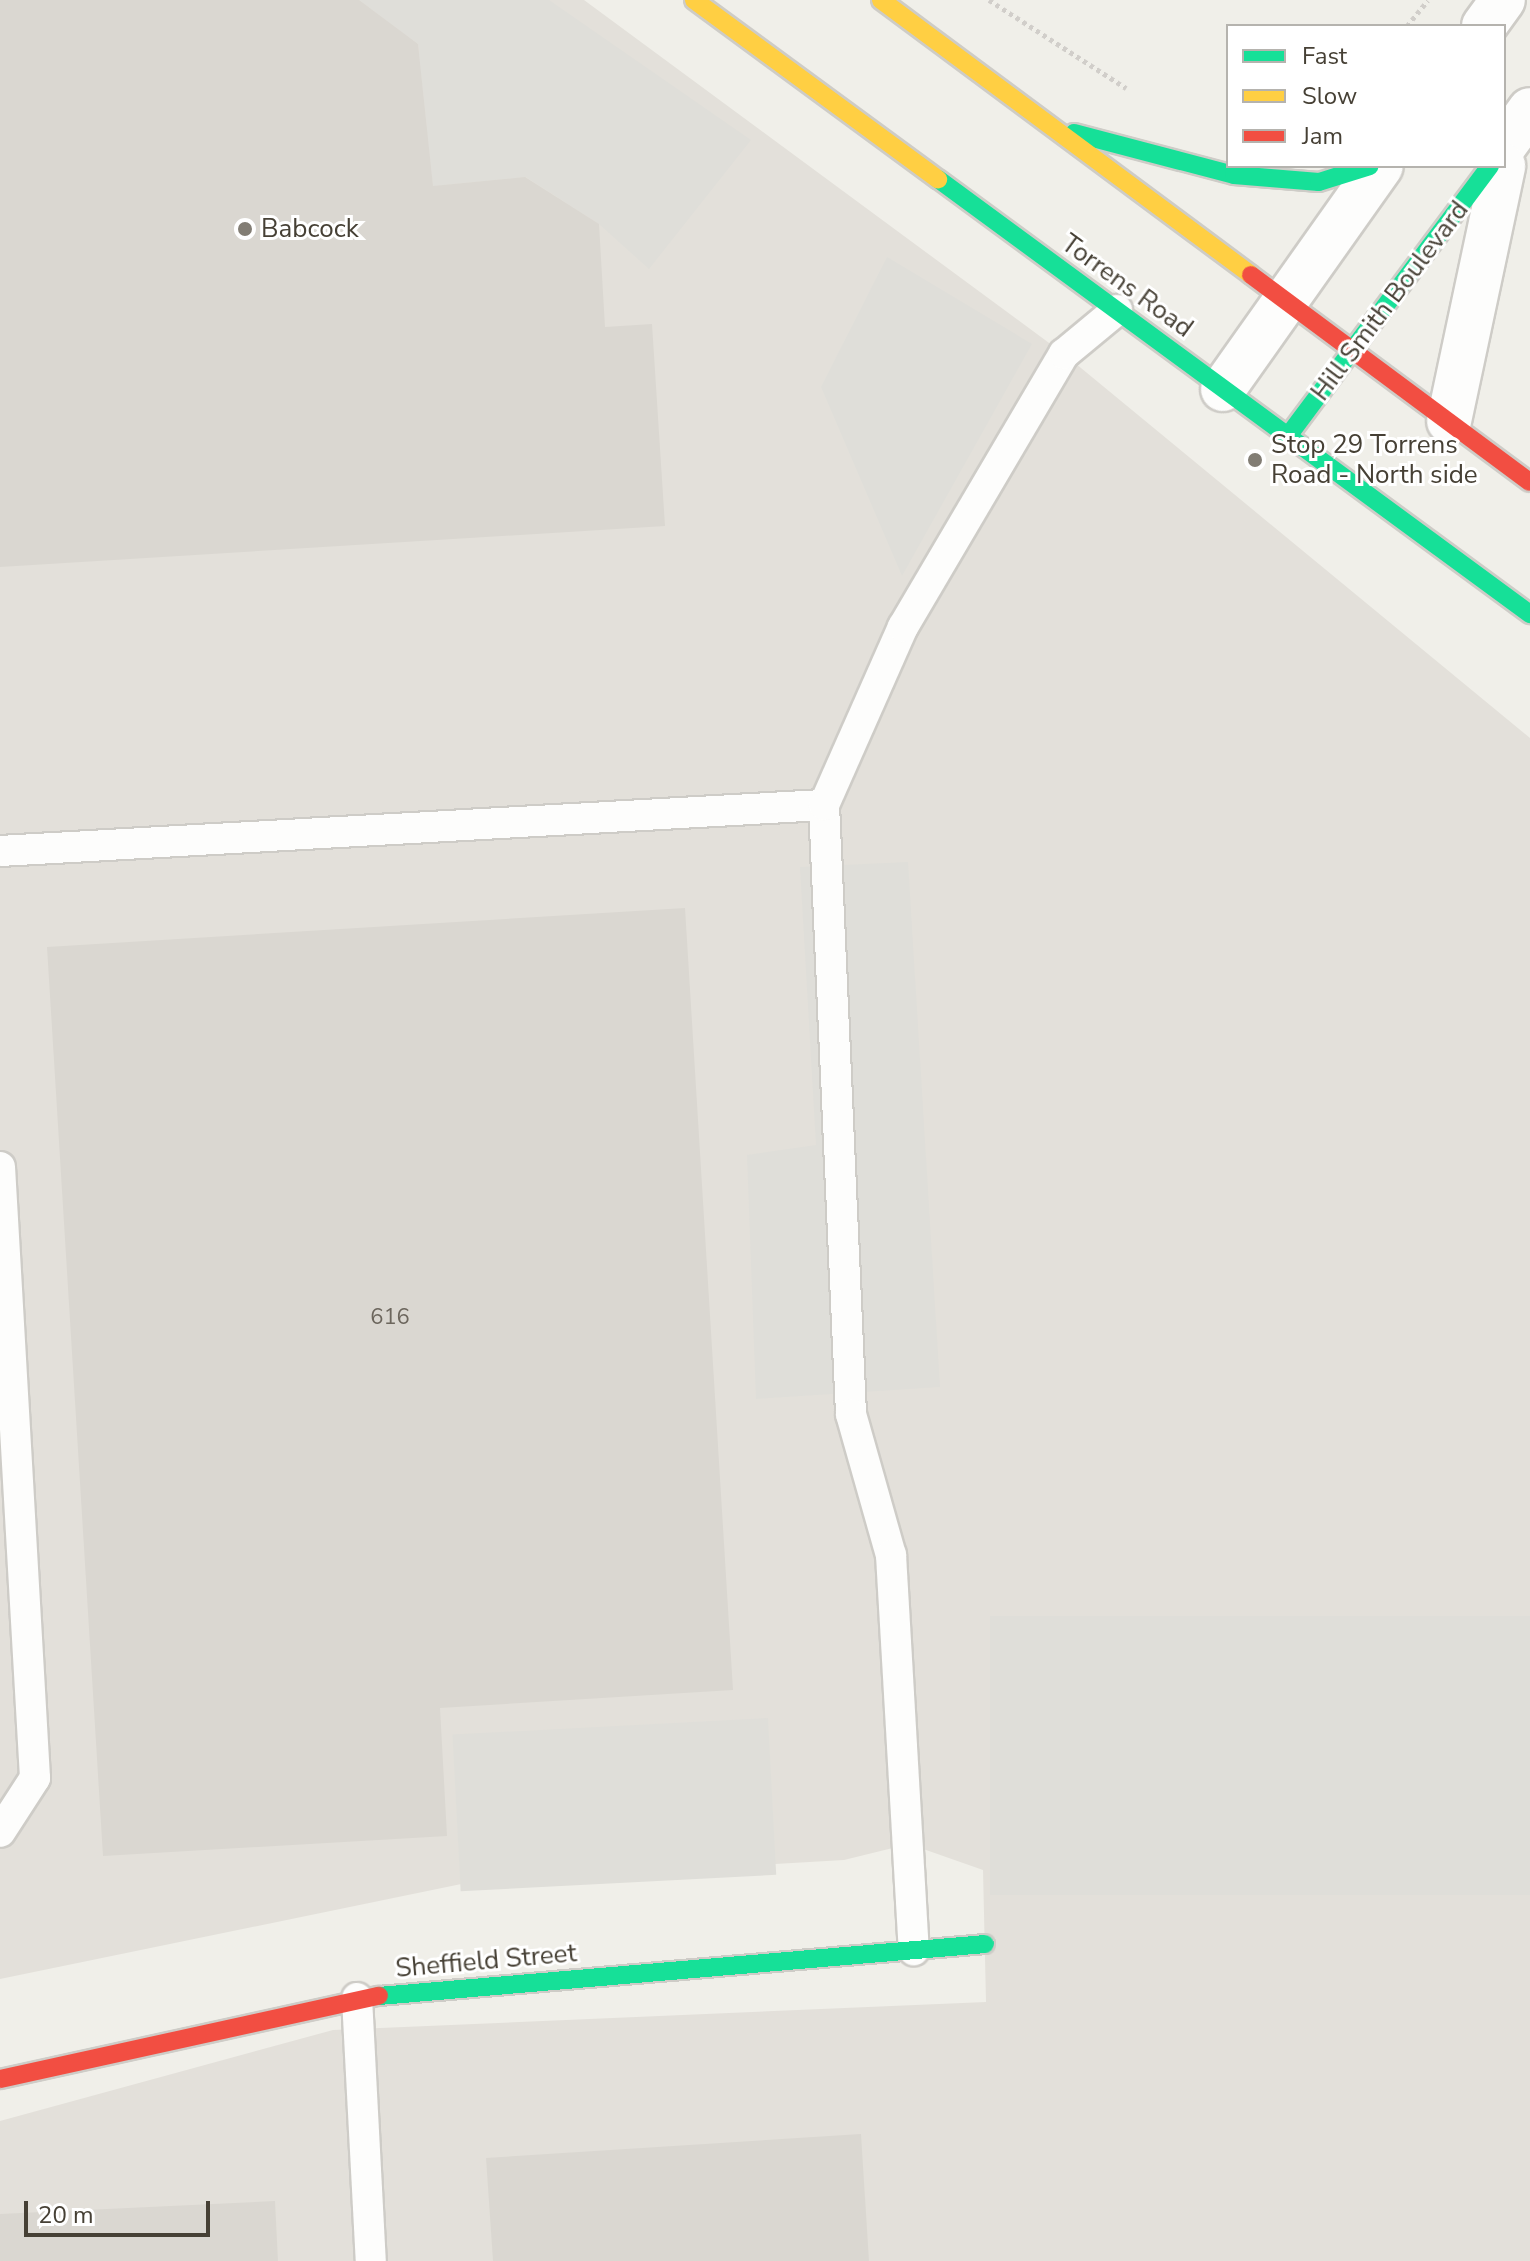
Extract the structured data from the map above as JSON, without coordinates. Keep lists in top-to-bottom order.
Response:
{
  "streets": {
    "main road": ["Torrens Road", "Hill Smith Boulevard", "Sheffield Street"]
  },
  "crossings": [
    ["Torrens Road", "Hill Smith Boulevard"]
  ],
  "places": ["Babcock", "Stop 29 Torrens Road - North side"],
  "house_numbers": ["616"],
  "legend": ["Fast", "Slow", "Jam"],
  "scale_bar": "20 m"
}
